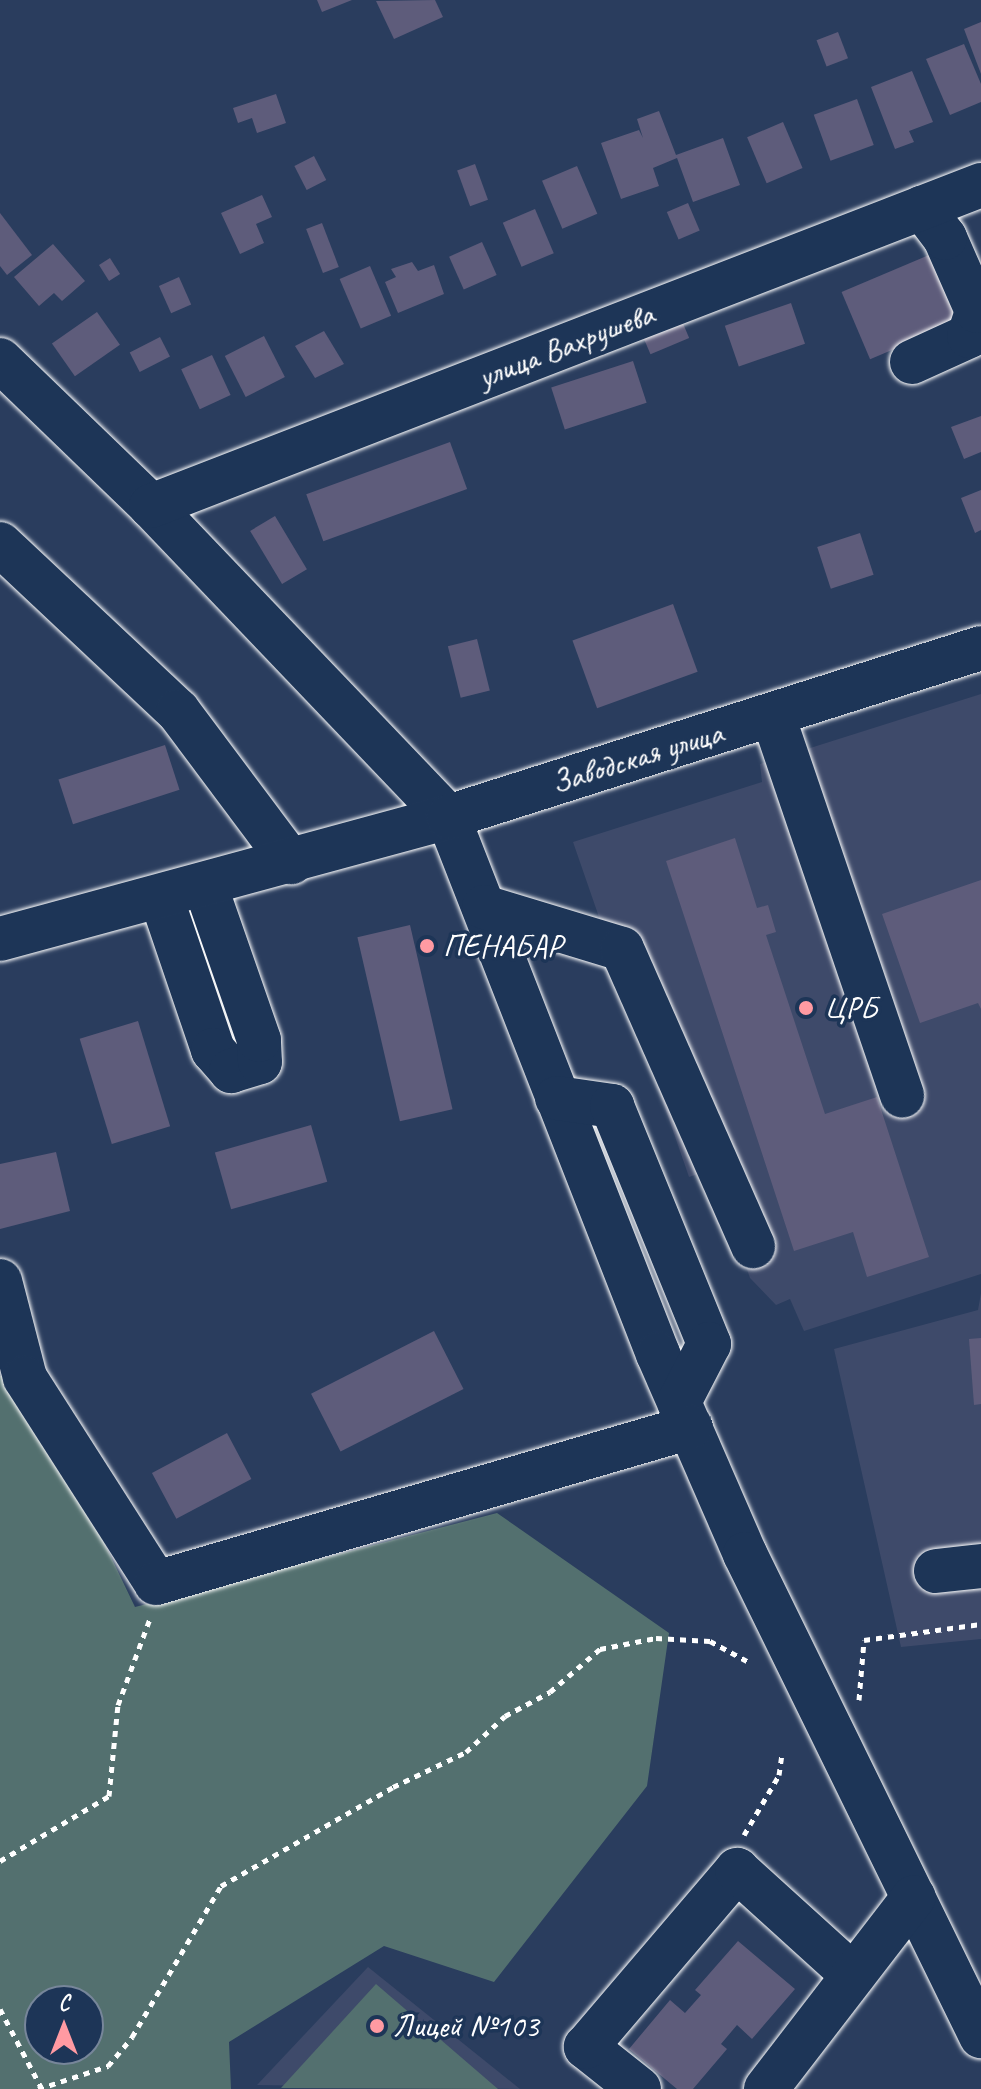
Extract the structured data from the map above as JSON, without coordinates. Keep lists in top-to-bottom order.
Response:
{
  "streets": {
    "street": ["улица Вахрушева", "Заводская улица"]
  },
  "places": ["ПЕНАБАР", "ЦРБ", "Лицей №103"],
  "north": "top"
}
